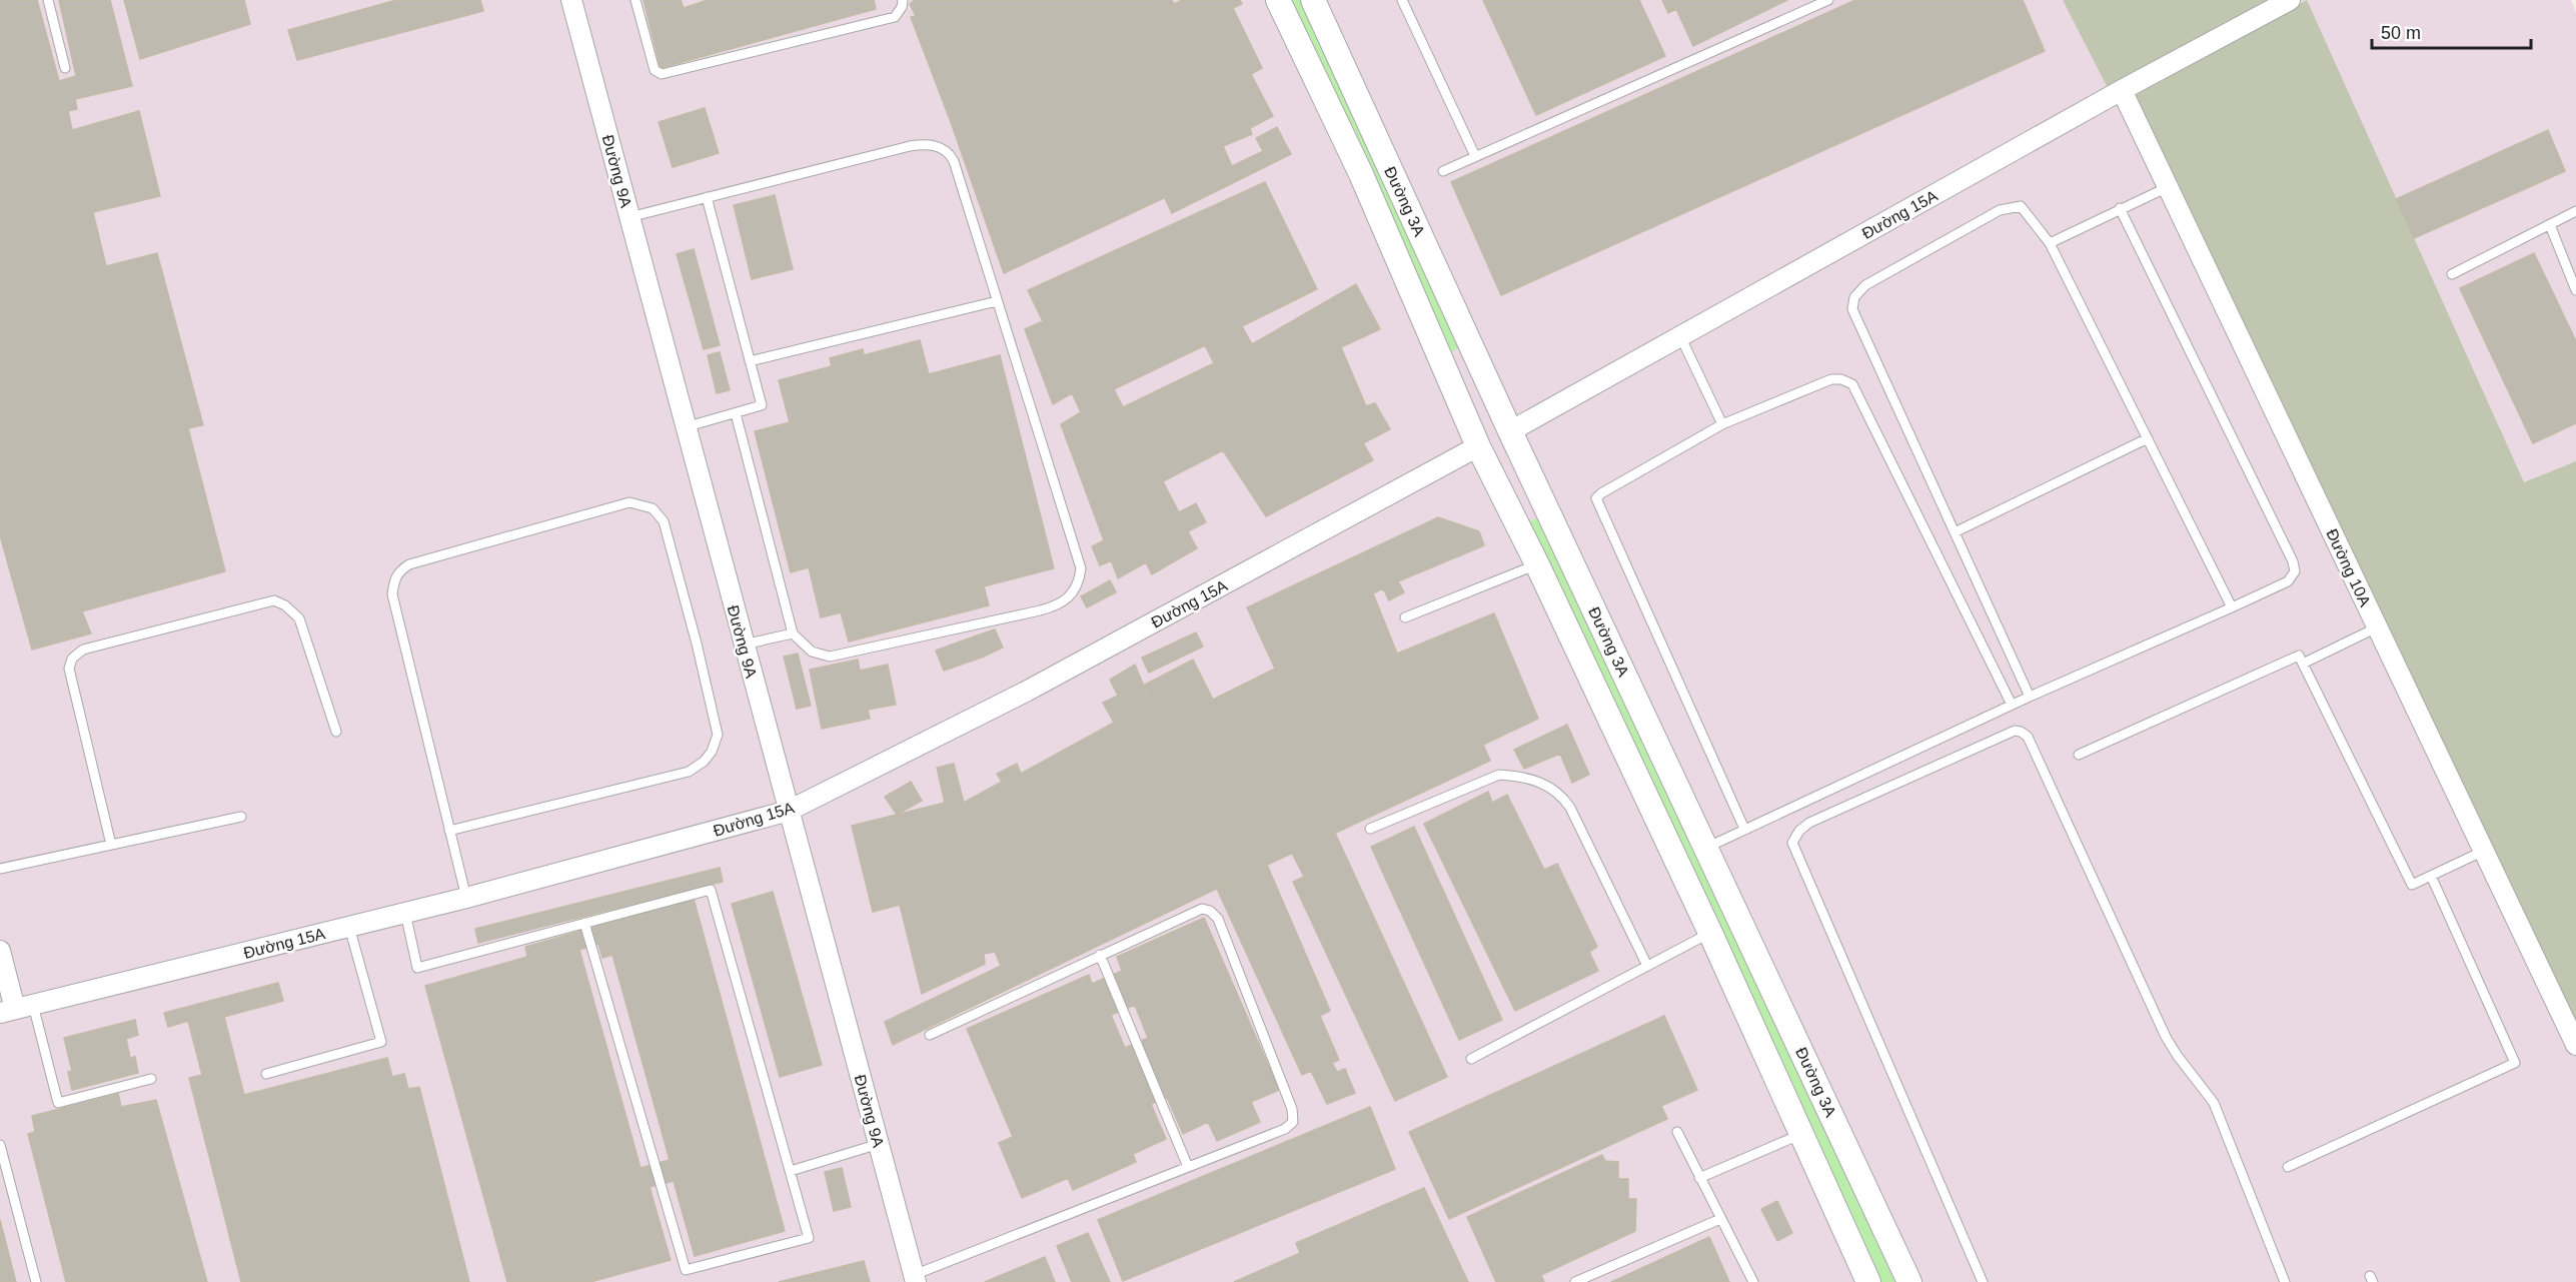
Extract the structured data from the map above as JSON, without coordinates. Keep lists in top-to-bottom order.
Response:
{
  "streets": {
    "street": [
      "Đường 9A",
      "Đường 3A",
      "Đường 15A",
      "Đường 10A"
    ]
  },
  "crossings": [
    ["Đường 9A", "Đường 15A"],
    ["Đường 3A", "Đường 15A"],
    ["Đường 15A", "Đường 10A"]
  ],
  "scale_bar": "50 m"
}
